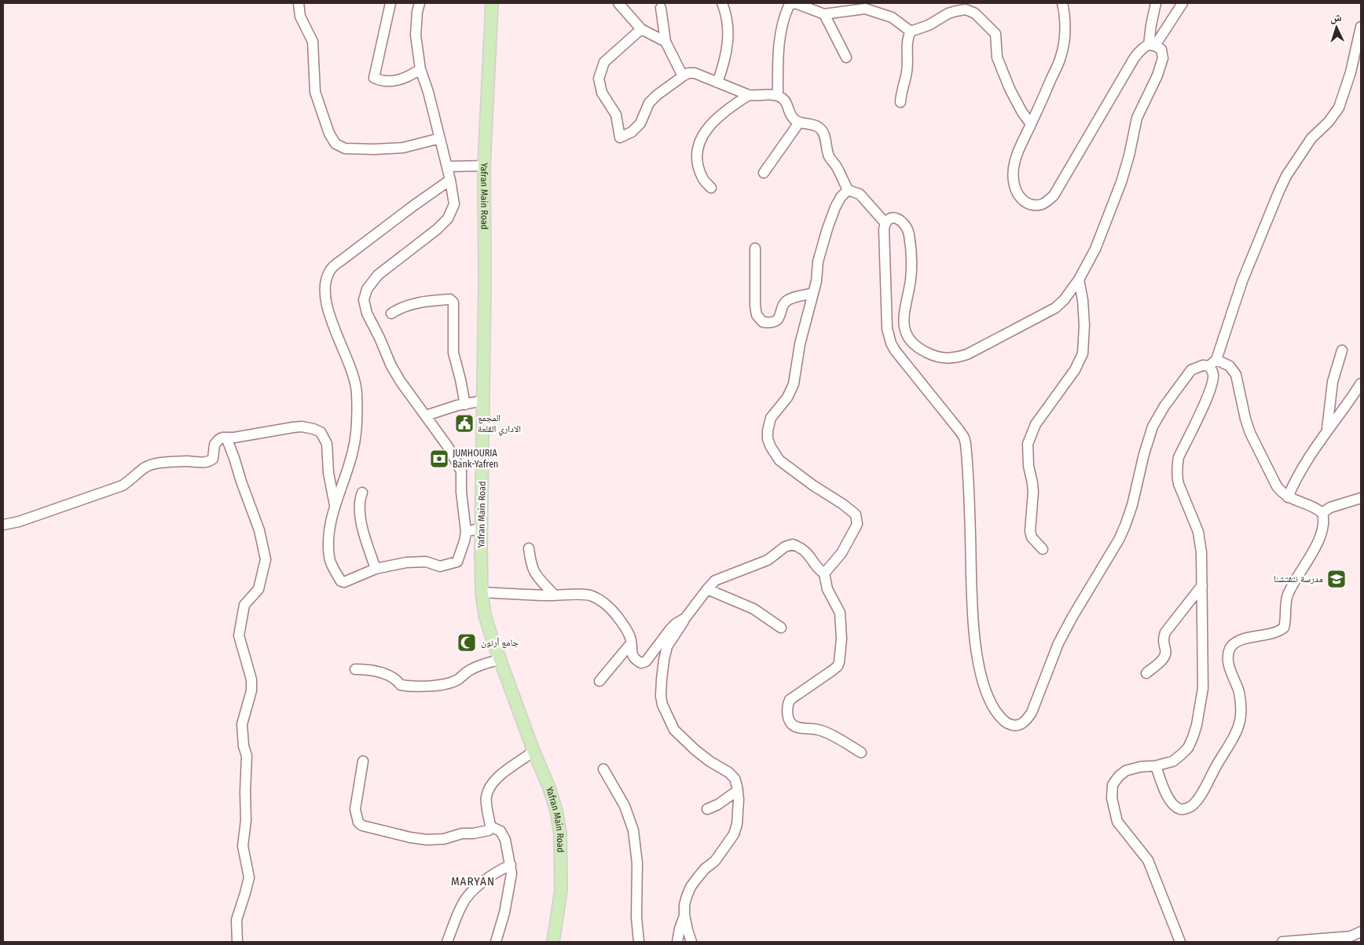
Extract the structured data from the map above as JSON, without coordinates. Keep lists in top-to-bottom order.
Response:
{
  "streets": {
    "main road": ["Yafran Main Road"]
  },
  "districts": ["MARYAN"],
  "places": {
    "public building": ["المجمع الاداري القلعة"],
    "bank": ["JUMHOURIA Bank-Yafren"],
    "school or university": ["مدرسة نتفتشنا"],
    "mosque": ["جامع أرنون"]
  },
  "north": "top"
}
